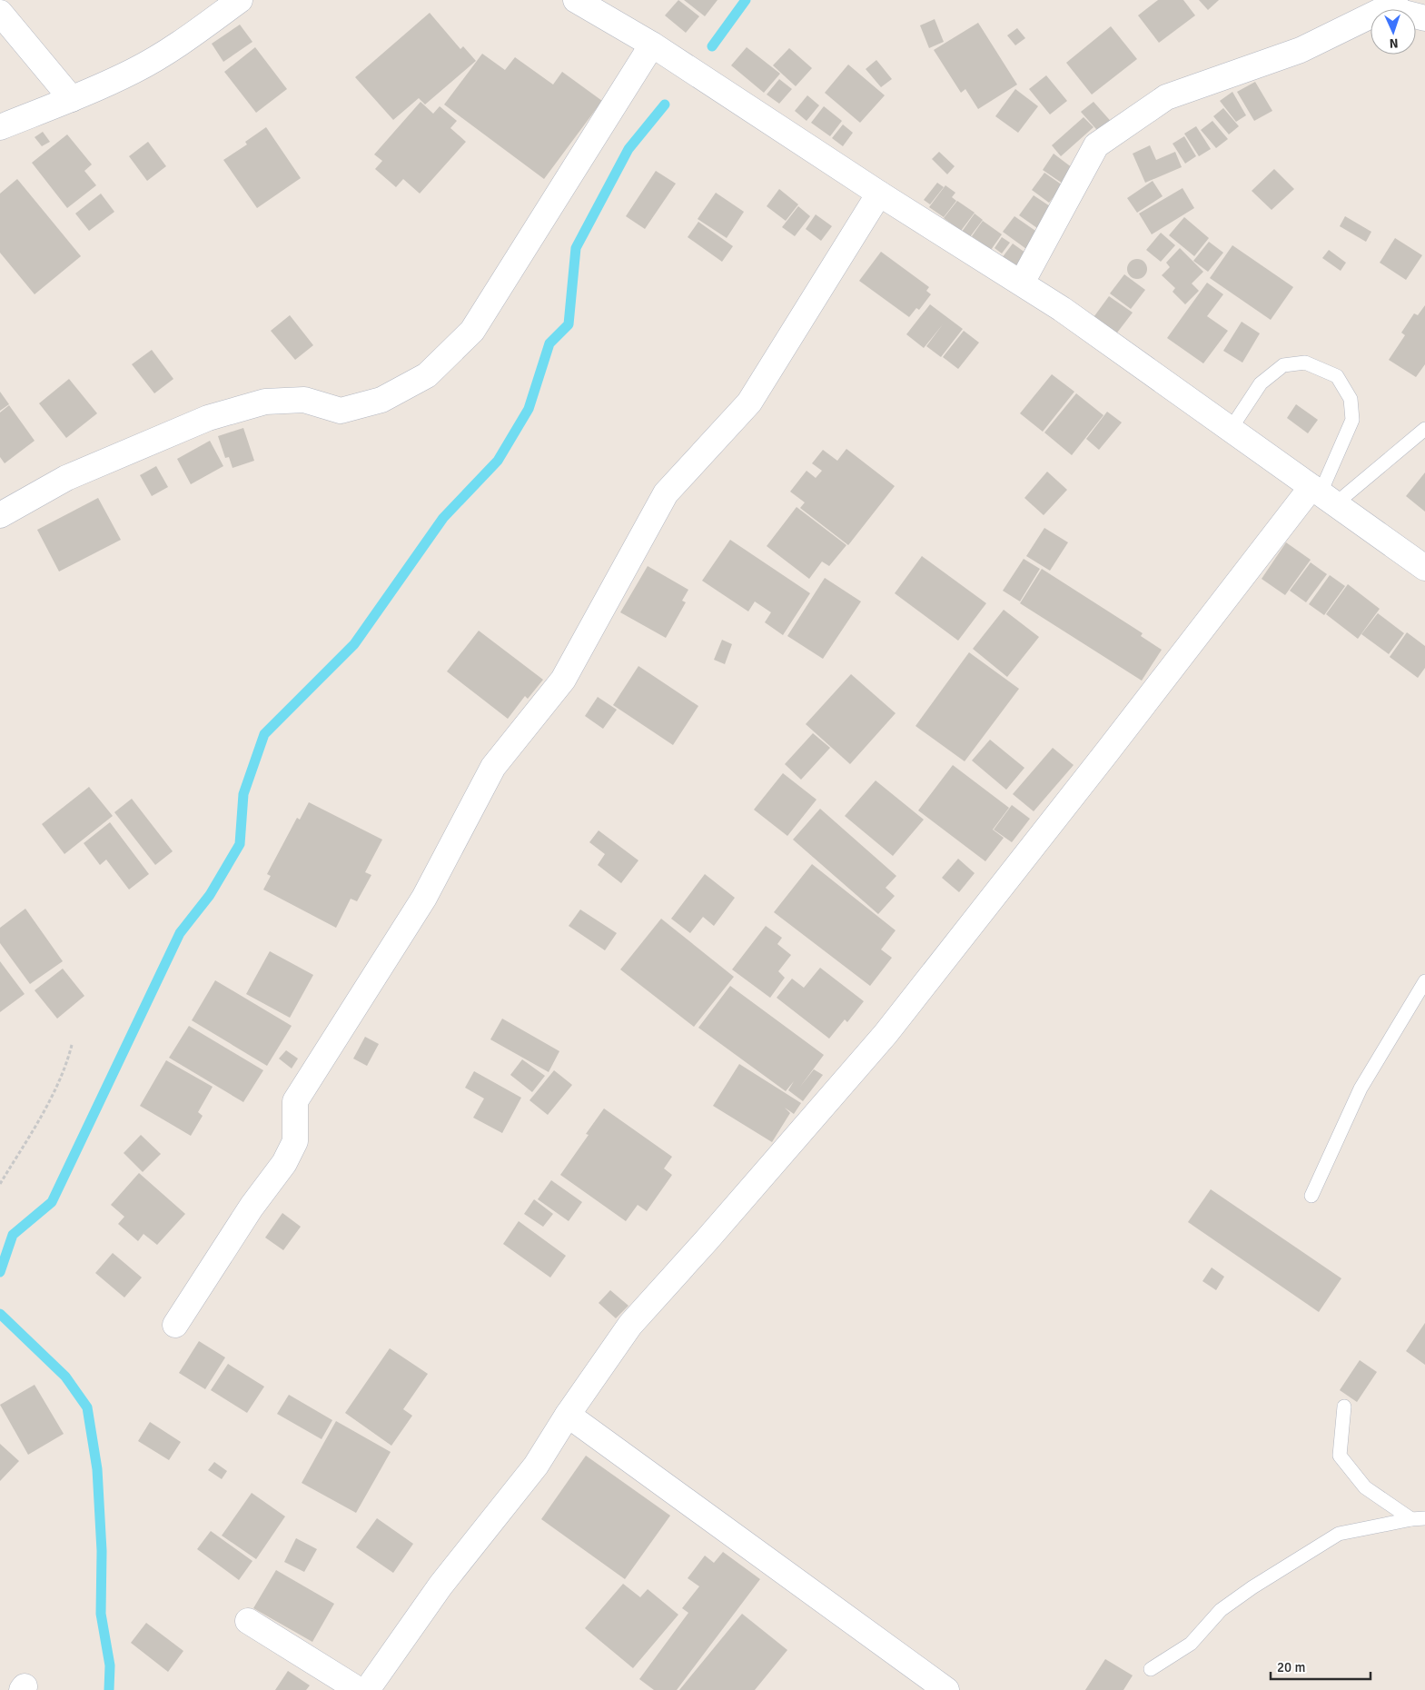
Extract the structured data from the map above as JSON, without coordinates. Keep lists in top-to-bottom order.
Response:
{
  "scale_bar": "20 m",
  "north": "bottom"
}
